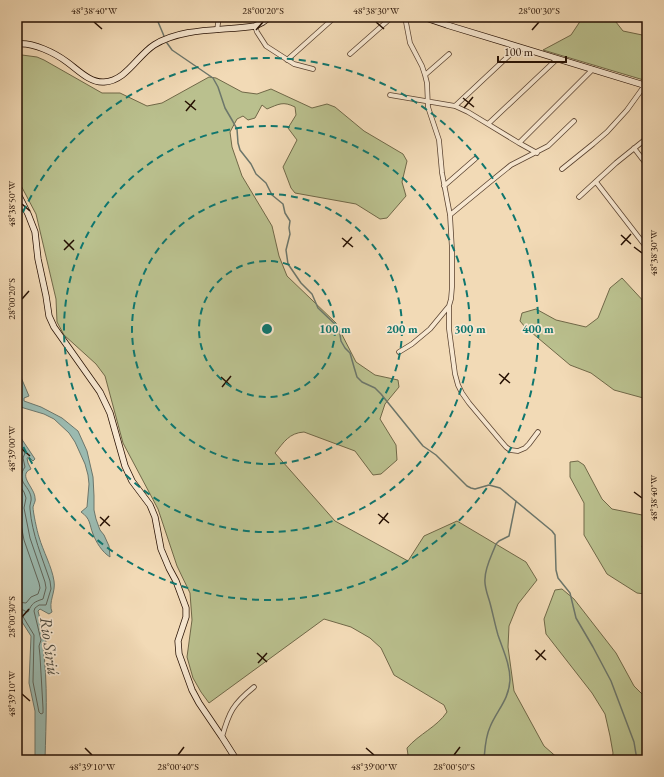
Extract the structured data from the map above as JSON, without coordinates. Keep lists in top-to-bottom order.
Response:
{
  "water": ["Rio Siriú"],
  "scale_bar": "100 m",
  "coordinates": [
    "48°38'40\"W",
    "28°00'20\"S",
    "48°38'30\"W",
    "28°00'30\"S",
    "48°38'50\"W",
    "48°39'00\"W",
    "48°39'10\"W",
    "28°00'40\"S",
    "28°00'50\"S"
  ],
  "rings": [
    "100 m",
    "200 m",
    "300 m",
    "400 m"
  ]
}
